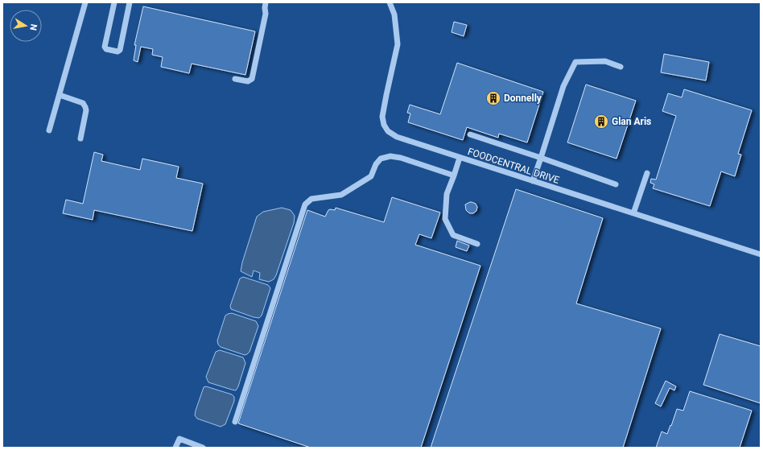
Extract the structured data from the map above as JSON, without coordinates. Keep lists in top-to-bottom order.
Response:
{
  "streets": {
    "street": ["FOODCENTRAL DRIVE"]
  },
  "places": {
    "building": ["Donnelly", "Glan Aris"]
  },
  "north": "right"
}
